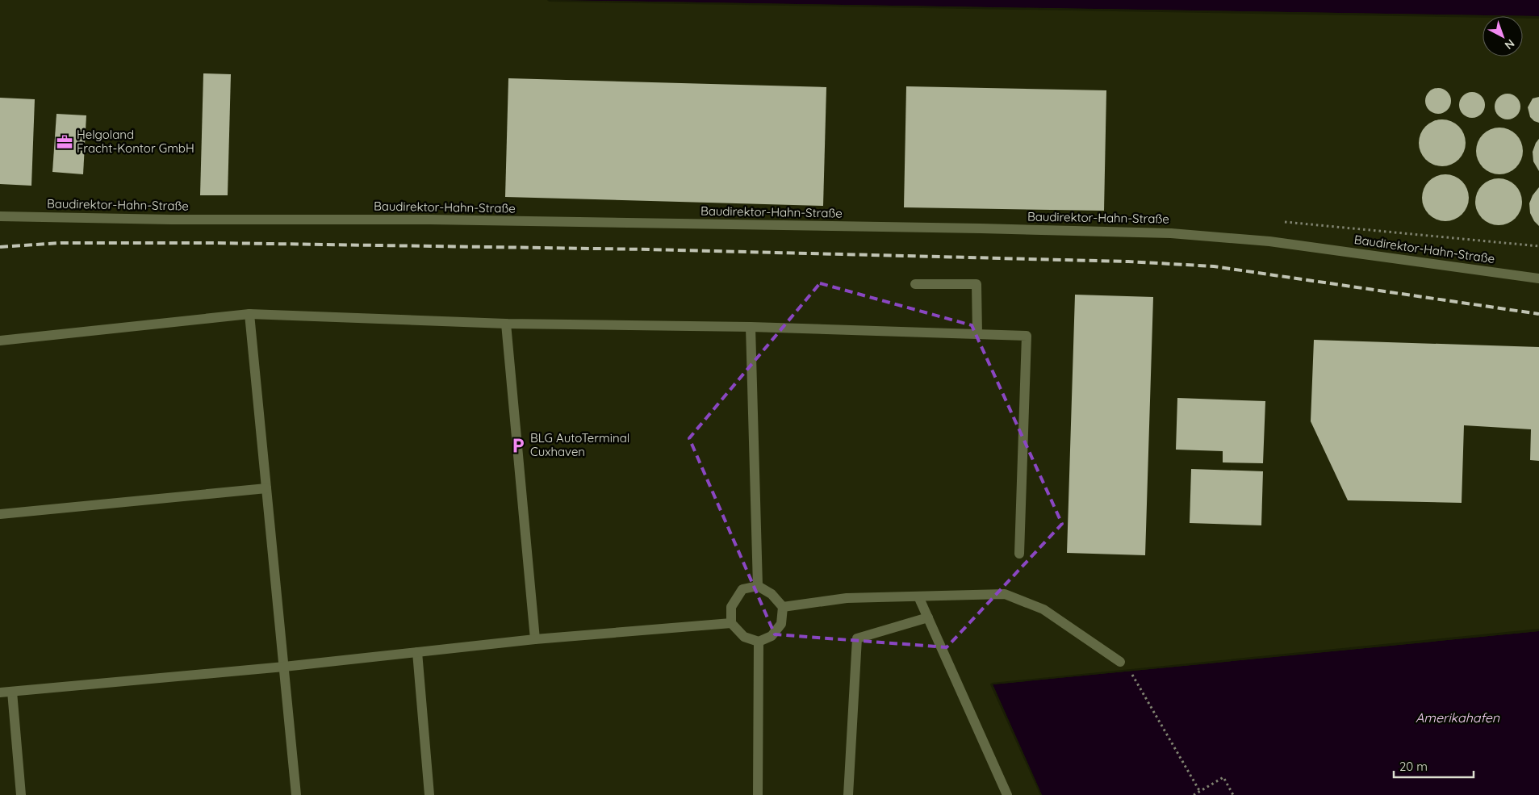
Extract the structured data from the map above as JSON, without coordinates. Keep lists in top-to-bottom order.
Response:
{
  "streets": {
    "street": ["Baudirektor-Hahn-Straße"]
  },
  "water": ["Amerikahafen"],
  "places": {
    "office": ["Helgoland Fracht-Kontor GmbH"],
    "parking": ["BLG AutoTerminal Cuxhaven"]
  },
  "scale_bar": "20 m",
  "north": "bottom right"
}
